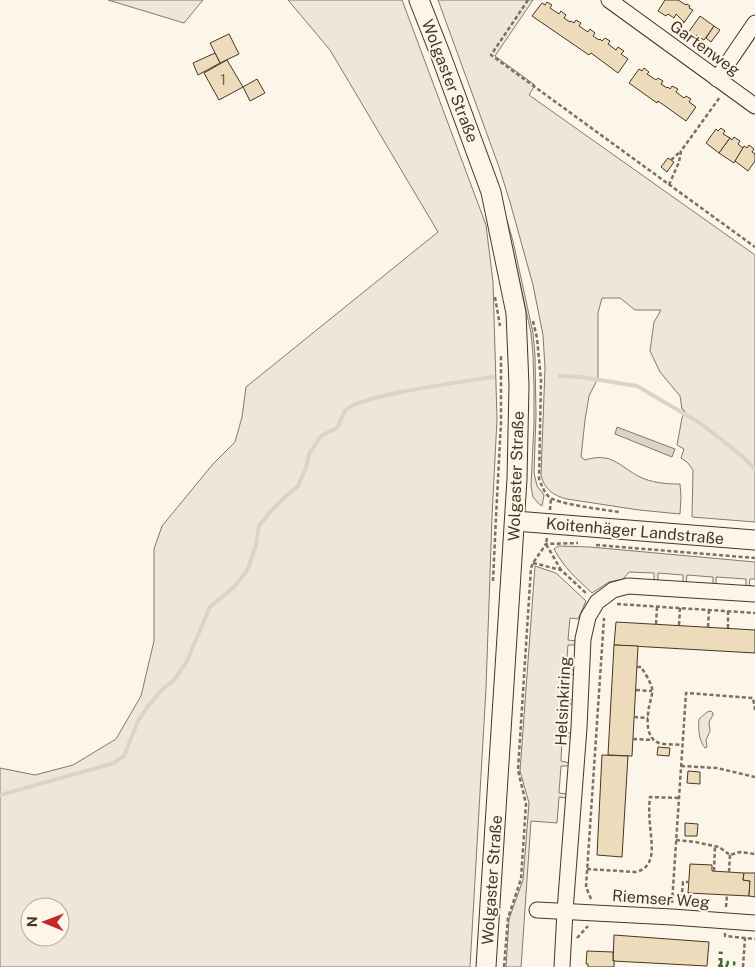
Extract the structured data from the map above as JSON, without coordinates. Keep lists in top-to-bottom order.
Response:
{
  "streets": {
    "main road": ["Wolgaster Straße", "Koitenhäger Landstraße"],
    "street": ["Gartenweg", "Helsinkiring", "Riemser Weg"]
  },
  "crossings": [
    ["Wolgaster Straße", "Koitenhäger Landstraße"],
    ["Helsinkiring", "Riemser Weg"]
  ],
  "house_numbers": ["1"],
  "north": "left"
}
